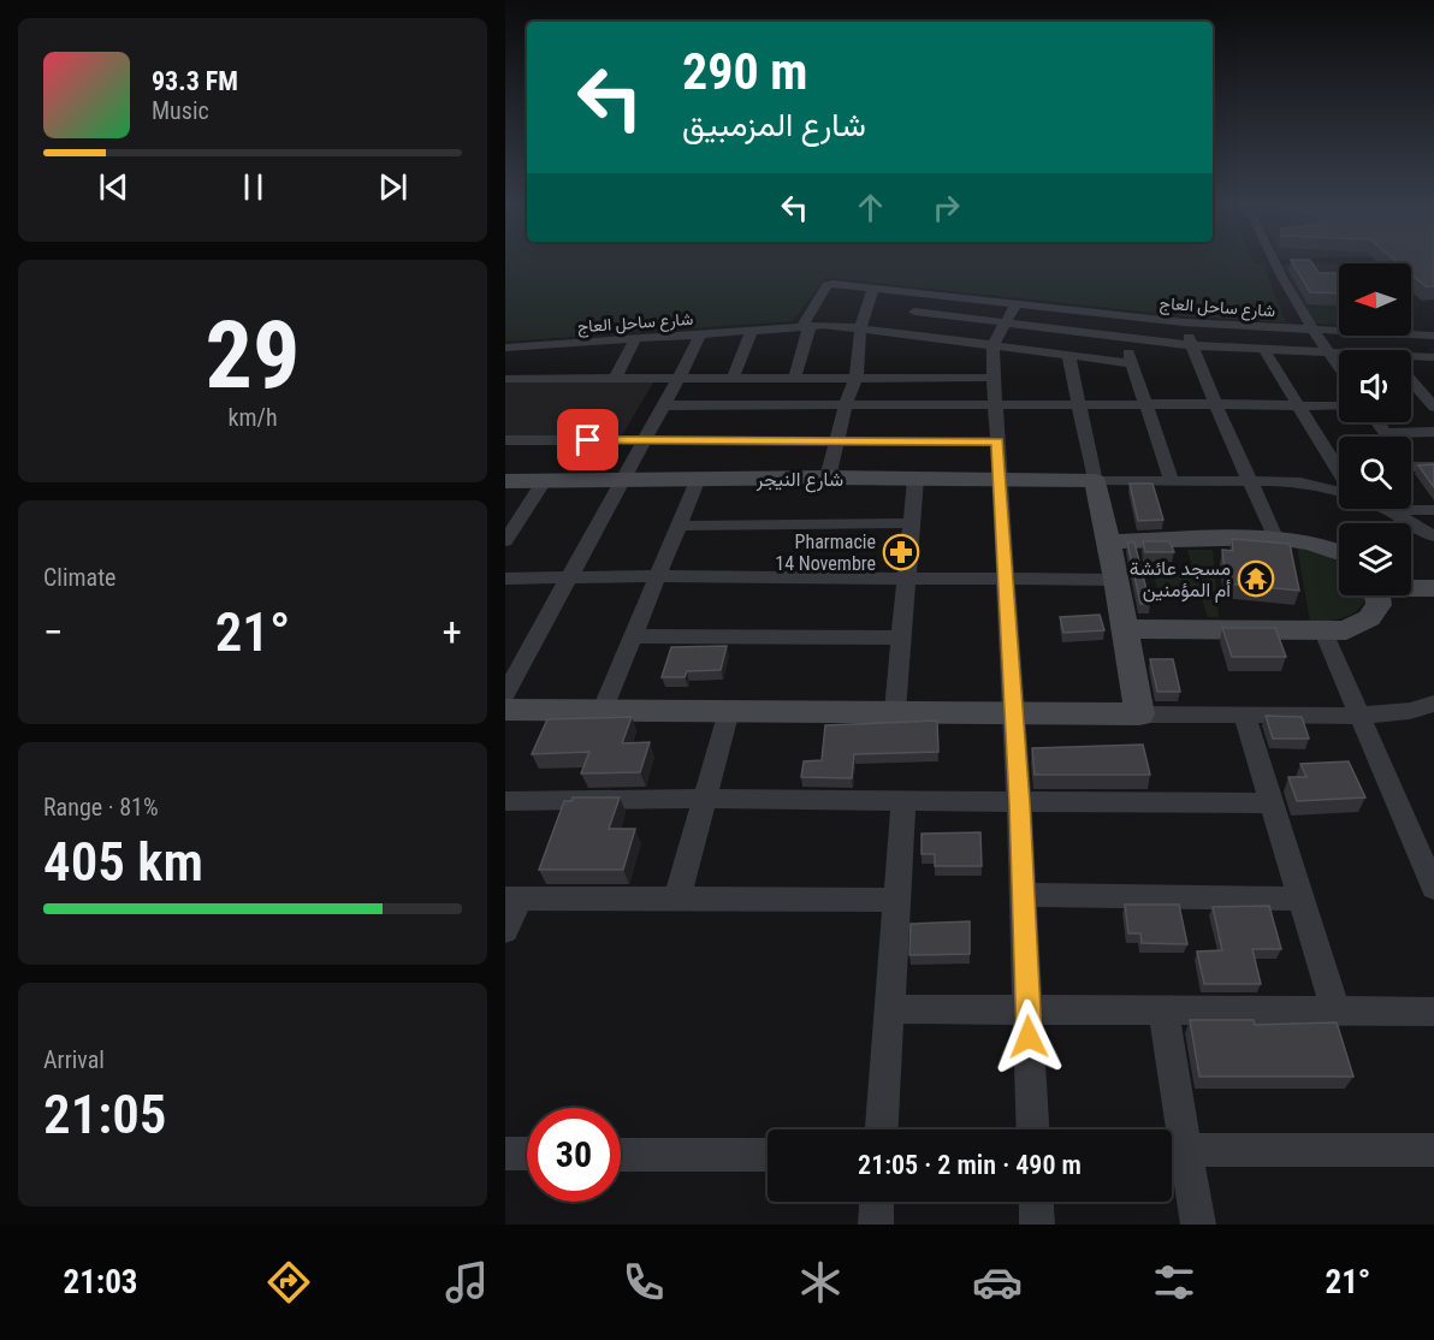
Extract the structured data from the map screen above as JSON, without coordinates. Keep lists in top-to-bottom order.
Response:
{
  "streets": {
    "street": ["شارع ساحل العاج", "شارع النيجر"]
  },
  "places": {
    "pharmacy": ["Pharmacie 14 Novembre"],
    "temple": ["مسجد عائشة أم المؤمنين"]
  },
  "north": "left",
  "page": {
    "turn": ["290 m", "شارع المزمبيق"],
    "song": ["93.3 FM", "Music"],
    "tile": [
      ["29", "km/h"],
      "Climate",
      ["Range · 81%", "405 km"],
      ["Arrival", "21:05"]
    ],
    "heat": ["−", "21°", "+"],
    "limit": "30",
    "trip": "21:05 · 2 min · 490 m",
    "tabs": ["21:03", "21°"]
  }
}
